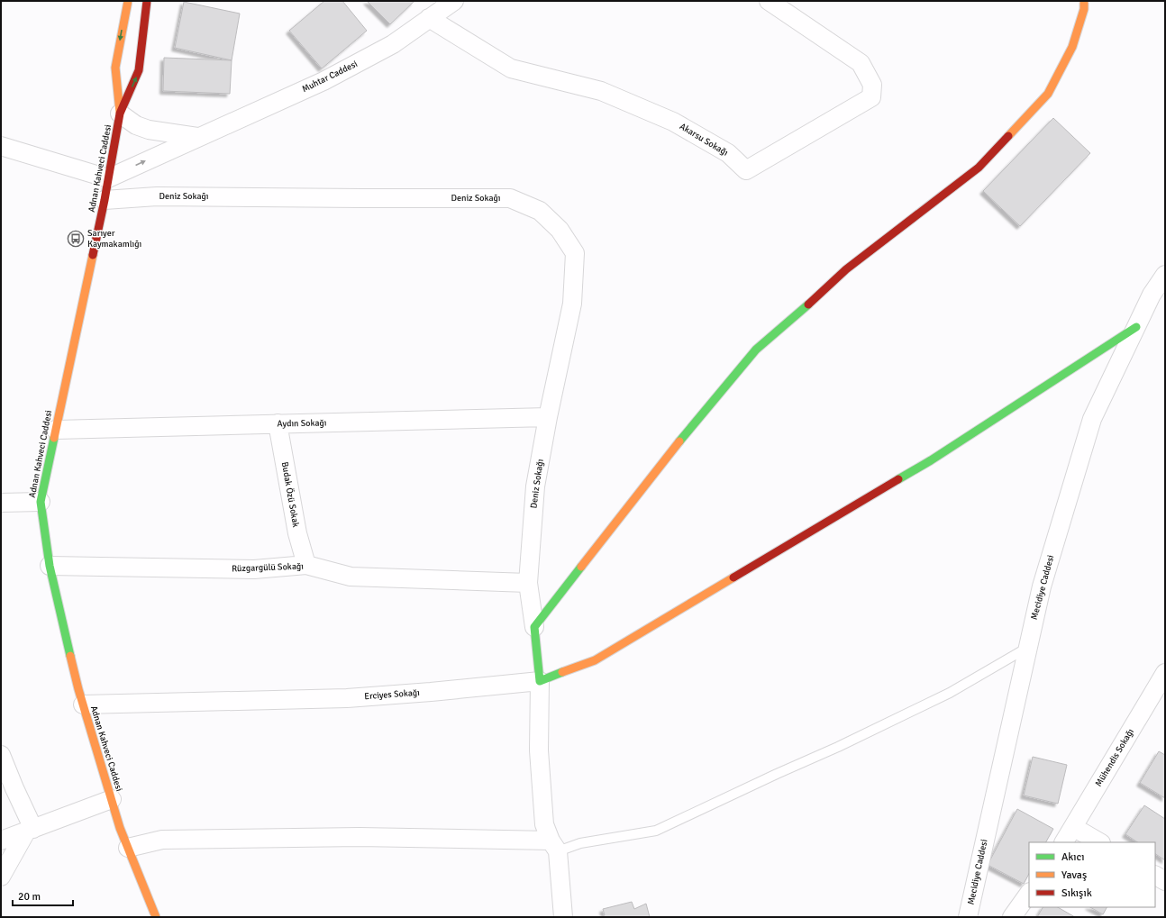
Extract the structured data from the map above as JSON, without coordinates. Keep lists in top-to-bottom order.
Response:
{
  "streets": {
    "street": [
      "Muhtar Caddesi",
      "Akarsu Sokağı",
      "Adnan Kahveci Caddesi",
      "Deniz Sokağı",
      "Aydın Sokağı",
      "Budak Özü Sokak",
      "Rüzgargülü Sokağı",
      "Mecidiye Caddesi",
      "Erciyes Sokağı",
      "Mühendis Sokağı"
    ]
  },
  "crossings": [
    ["Muhtar Caddesi", "Akarsu Sokağı"],
    ["Muhtar Caddesi", "Adnan Kahveci Caddesi"],
    ["Adnan Kahveci Caddesi", "Deniz Sokağı"],
    ["Adnan Kahveci Caddesi", "Aydın Sokağı"],
    ["Adnan Kahveci Caddesi", "Rüzgargülü Sokağı"],
    ["Adnan Kahveci Caddesi", "Erciyes Sokağı"],
    ["Deniz Sokağı", "Aydın Sokağı"],
    ["Deniz Sokağı", "Rüzgargülü Sokağı"],
    ["Aydın Sokağı", "Budak Özü Sokak"],
    ["Budak Özü Sokak", "Rüzgargülü Sokağı"]
  ],
  "places": {
    "bus stop": ["Sarıyer Kaymakamlığı"]
  },
  "legend": ["Akıcı", "Yavaş", "Sıkışık"],
  "scale_bar": "20 m"
}
